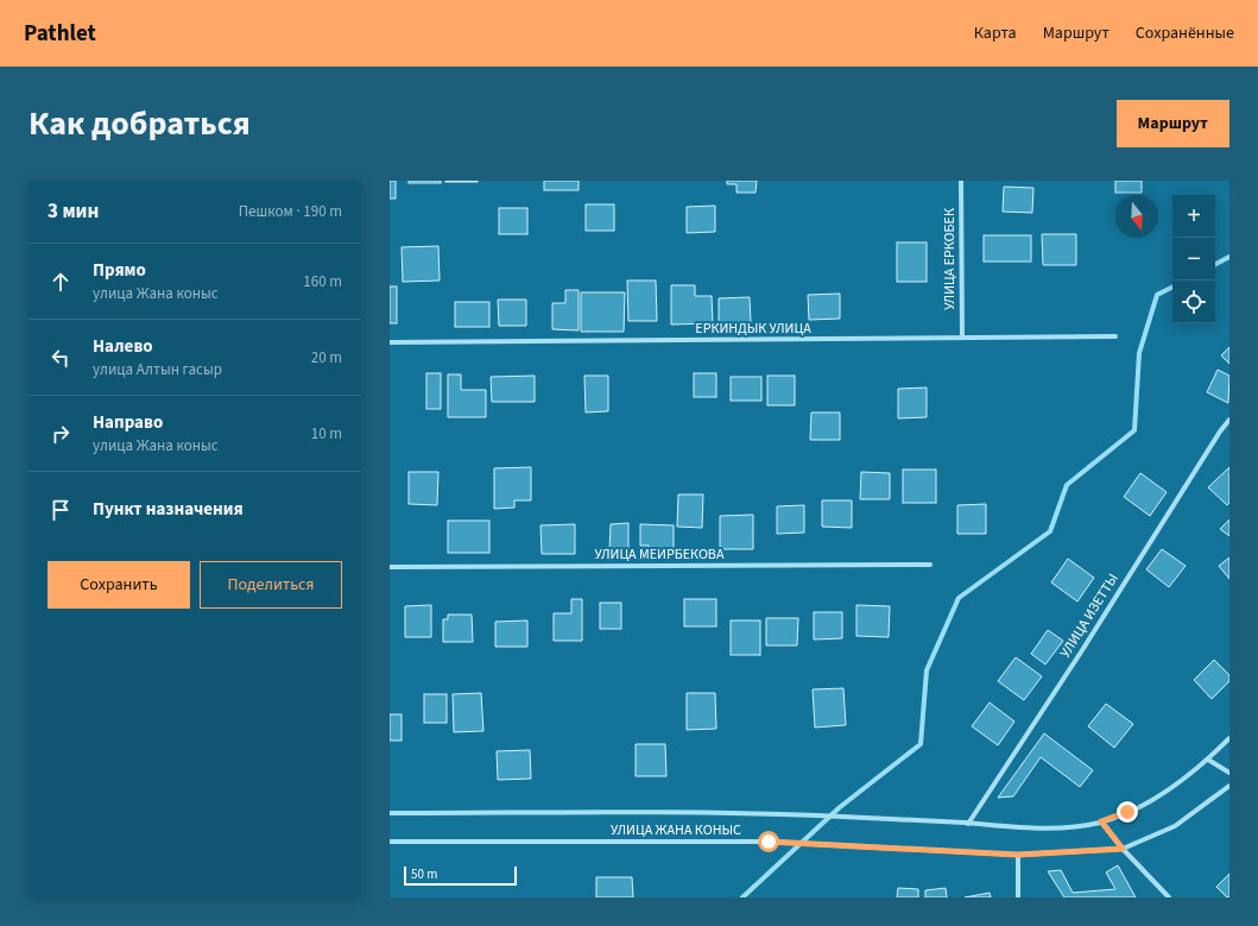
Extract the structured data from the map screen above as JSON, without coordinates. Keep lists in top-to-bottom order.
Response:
{
  "streets": {
    "street": [
      "УЛИЦА ЕРКОБЕК",
      "ЕРКИНДЫК УЛИЦА",
      "УЛИЦА МЕИРБЕКОВА",
      "УЛИЦА ИЗЕТТЫ",
      "УЛИЦА ЖАНА КОНЫС"
    ]
  },
  "crossings": [
    ["УЛИЦА ЕРКОБЕК", "ЕРКИНДЫК УЛИЦА"],
    ["УЛИЦА ИЗЕТТЫ", "УЛИЦА ЖАНА КОНЫС"]
  ],
  "scale_bar": "50 m",
  "north": "bottom",
  "page": {
    "header": "Pathlet",
    "nav": ["Карта", "Маршрут", "Сохранённые"],
    "title": "Как добраться",
    "buttons": [
      "Маршрут",
      ["Сохранить", "Поделиться"]
    ],
    "heading": ["3 мин", "Пешком · 190 m"],
    "map_buttons": ["+", "−"],
    "list": [
      ["Прямо", "улица Жана коныс", "160 m"],
      ["Налево", "улица Алтын гасыр", "20 m"],
      ["Направо", "улица Жана коныс", "10 m"],
      "Пункт назначения"
    ],
    "scale": "50 m"
  }
}
